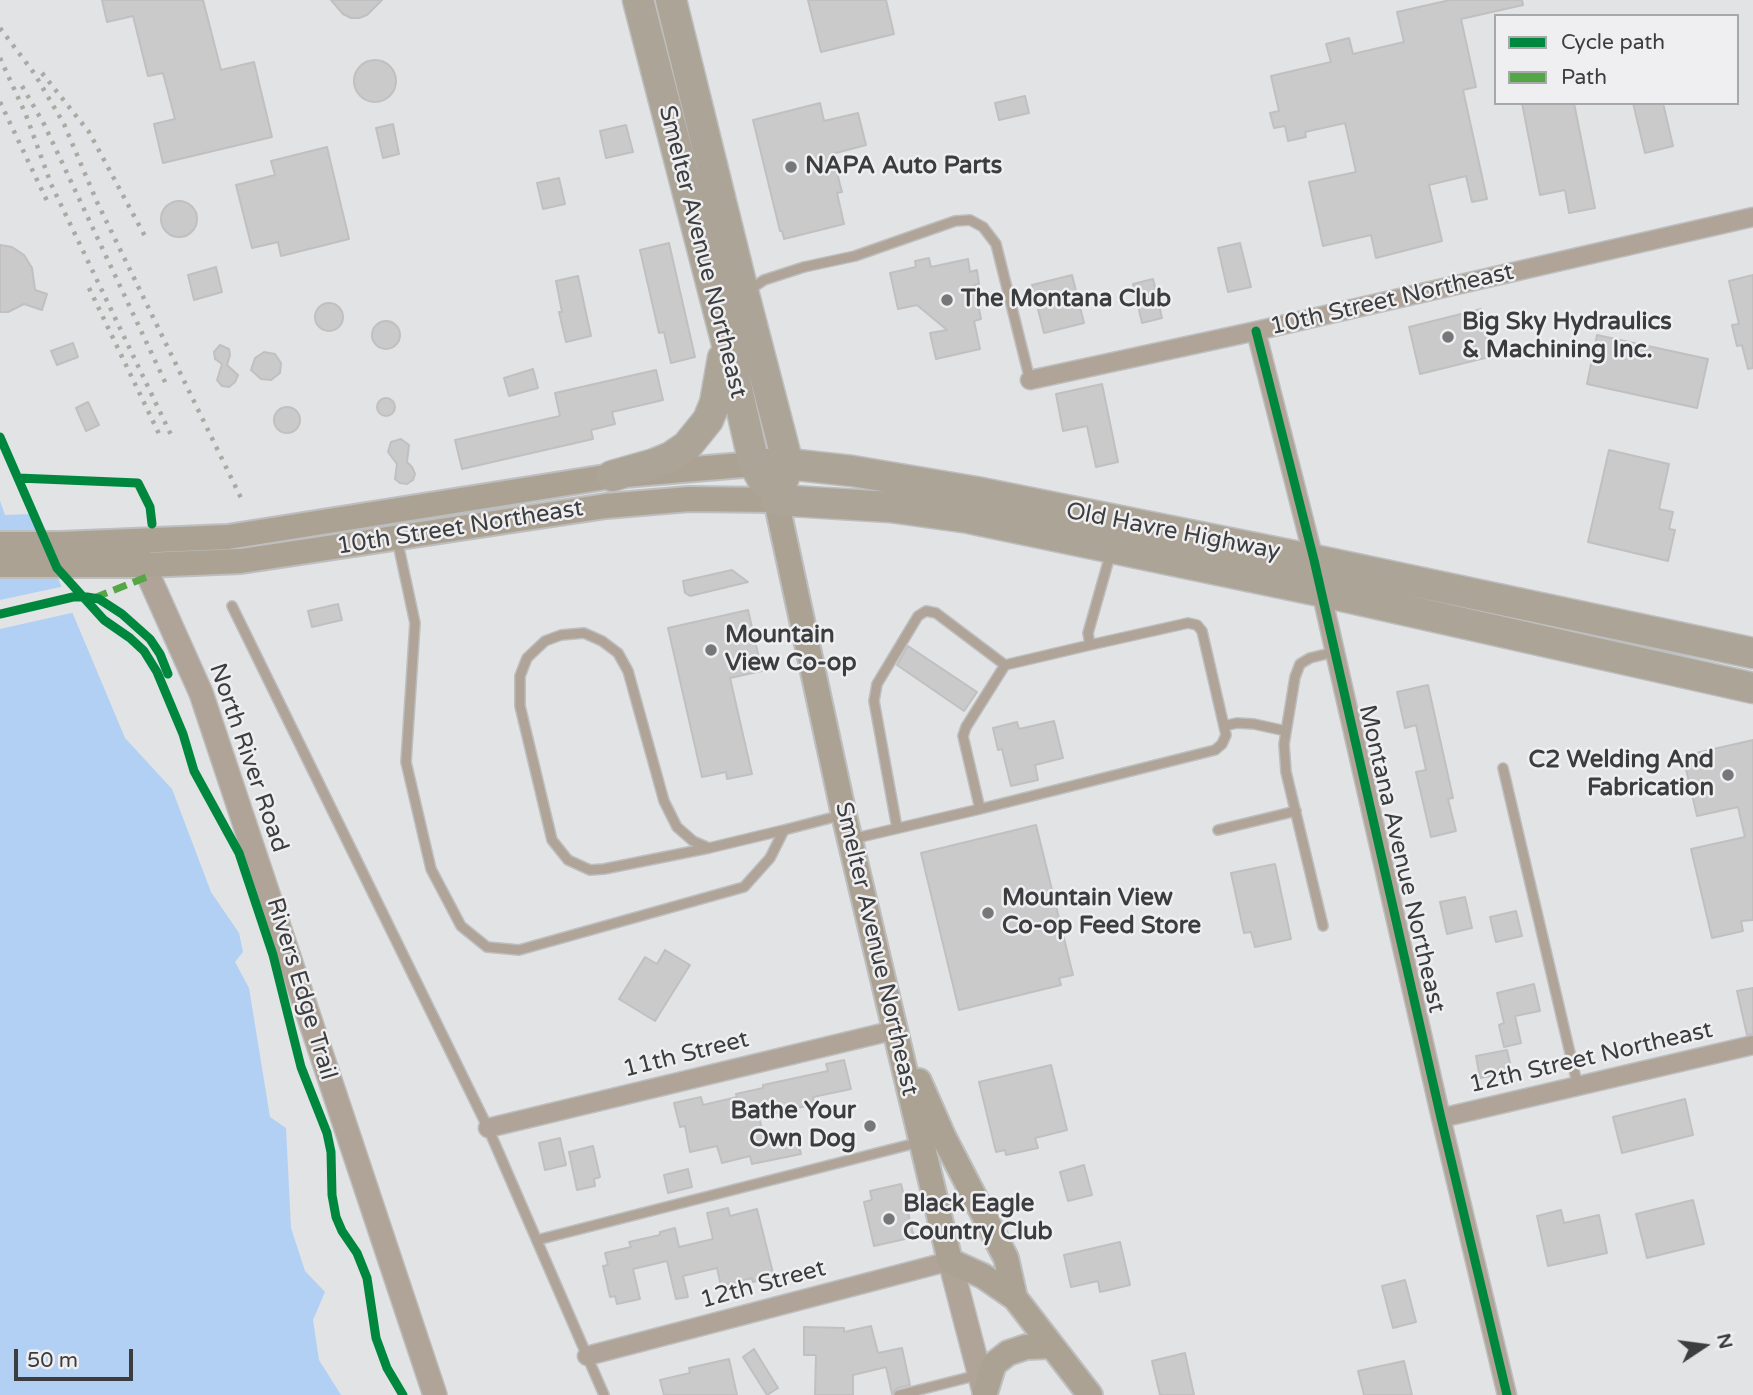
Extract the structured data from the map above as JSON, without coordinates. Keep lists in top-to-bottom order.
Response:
{
  "streets": {
    "highway": ["Smelter Avenue Northeast", "Old Havre Highway"],
    "main road": ["10th Street Northeast"],
    "street": [
      "North River Road",
      "Montana Avenue Northeast",
      "11th Street",
      "12th Street Northeast",
      "12th Street"
    ],
    "cycle path": ["Rivers Edge Trail"]
  },
  "crossings": [
    ["Smelter Avenue Northeast", "10th Street Northeast"],
    ["Smelter Avenue Northeast", "Old Havre Highway"],
    ["Smelter Avenue Northeast", "11th Street"],
    ["Smelter Avenue Northeast", "12th Street"],
    ["10th Street Northeast", "Old Havre Highway"],
    ["10th Street Northeast", "North River Road"],
    ["10th Street Northeast", "Montana Avenue Northeast"],
    ["Old Havre Highway", "Montana Avenue Northeast"],
    ["Montana Avenue Northeast", "12th Street Northeast"]
  ],
  "places": [
    "NAPA Auto Parts",
    "The Montana Club",
    "Big Sky Hydraulics & Machining Inc.",
    "Mountain View Co-op",
    "C2 Welding And Fabrication",
    "Mountain View Co-op Feed Store",
    "Bathe Your Own Dog",
    "Black Eagle Country Club"
  ],
  "legend": ["Cycle path", "Path"],
  "scale_bar": "50 m",
  "north": "right"
}
